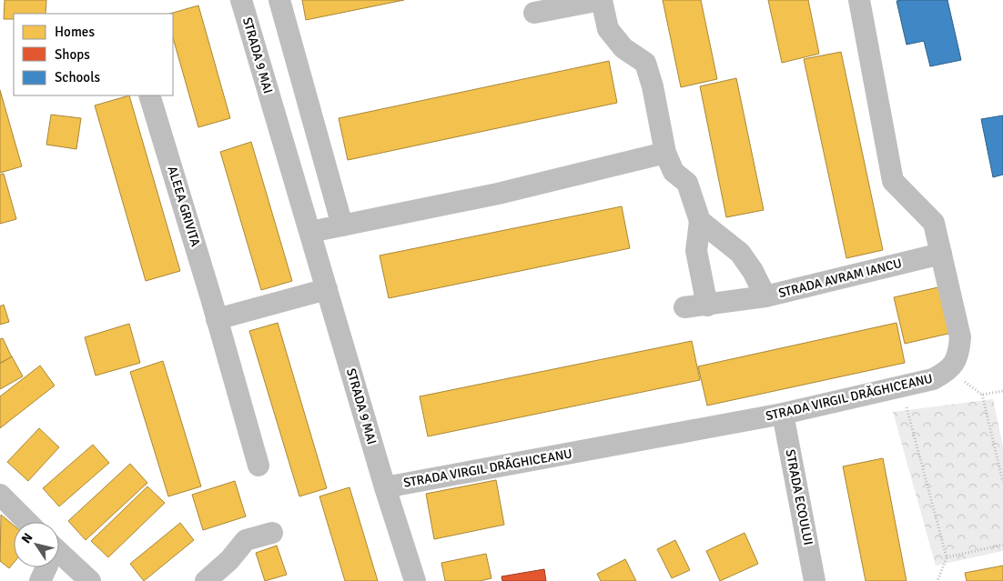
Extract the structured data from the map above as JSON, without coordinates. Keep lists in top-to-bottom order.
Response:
{
  "streets": {
    "street": [
      "STRADA 9 MAI",
      "ALEEA GRIVITA",
      "STRADA AVRAM IANCU",
      "STRADA VIRGIL DRĂGHICEANU",
      "STRADA ECOULUI"
    ]
  },
  "crossings": [
    ["STRADA 9 MAI", "STRADA VIRGIL DRĂGHICEANU"],
    ["STRADA AVRAM IANCU", "STRADA VIRGIL DRĂGHICEANU"],
    ["STRADA VIRGIL DRĂGHICEANU", "STRADA ECOULUI"]
  ],
  "legend": ["Homes", "Shops", "Schools"],
  "north": "top left"
}
